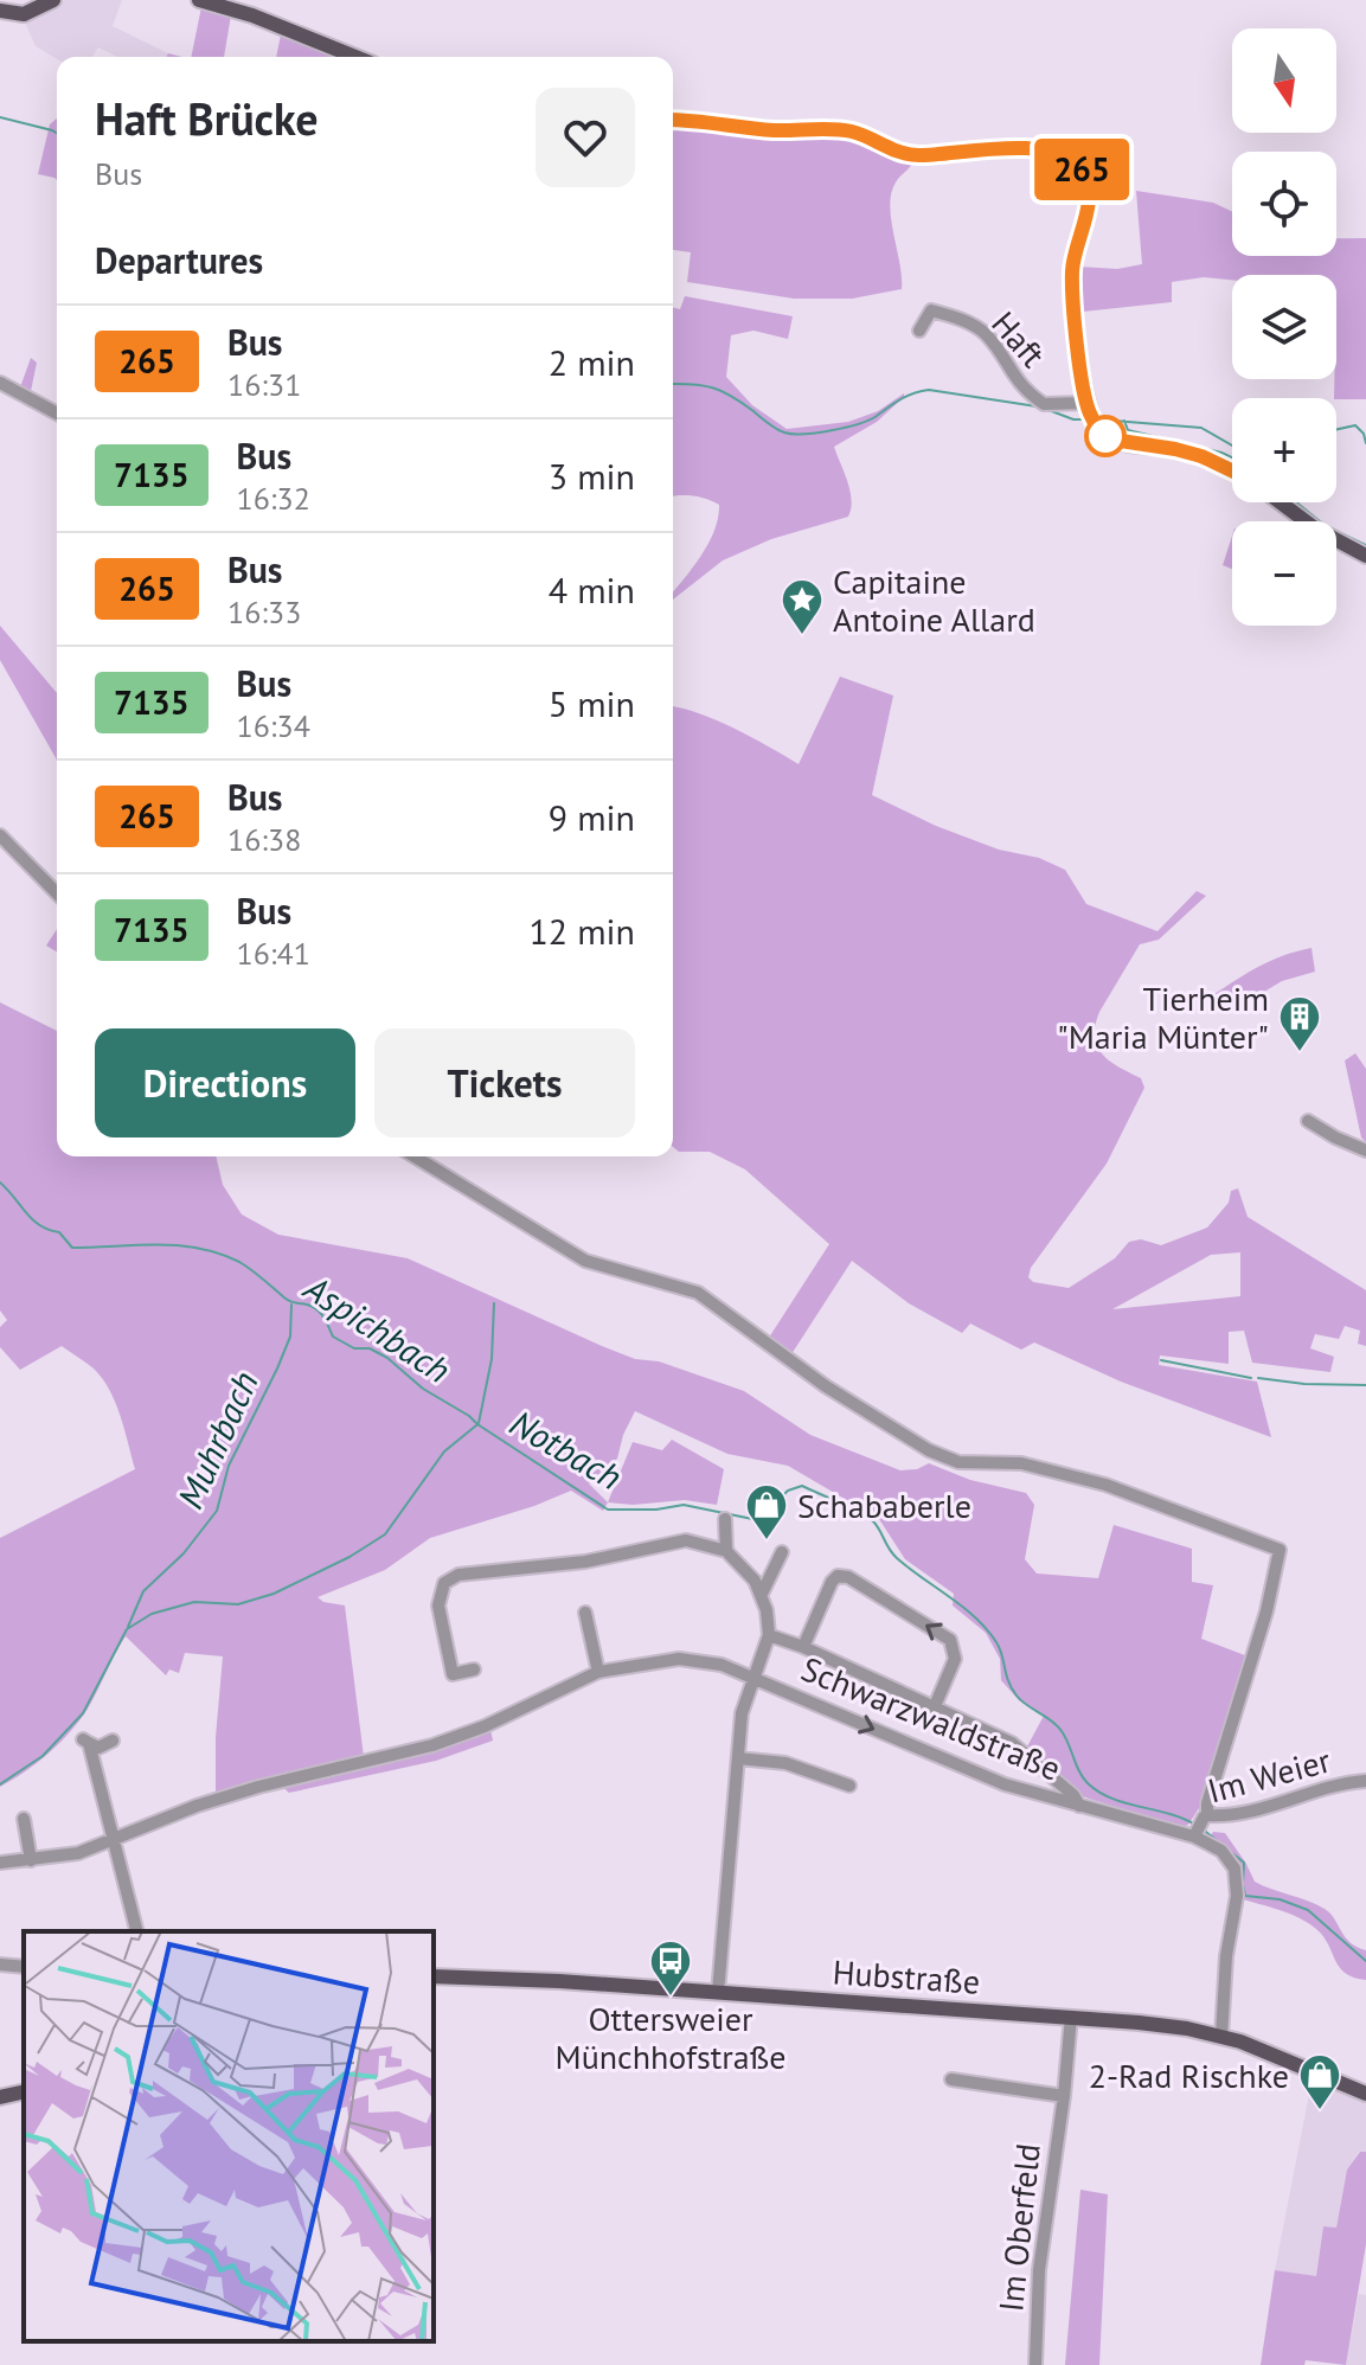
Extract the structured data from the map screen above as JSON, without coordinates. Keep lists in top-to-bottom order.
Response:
{
  "streets": {
    "main road": ["Haft", "Hubstraße"],
    "street": ["Schwarzwaldstraße", "Im Weier", "Im Oberfeld"]
  },
  "crossings": [
    ["Schwarzwaldstraße", "Im Weier"],
    ["Schwarzwaldstraße", "Hubstraße"],
    ["Hubstraße", "Im Oberfeld"]
  ],
  "water": ["Aspichbach", "Muhrbach", "Notbach"],
  "places": {
    "place": ["Capitaine Antoine Allard"],
    "building": ["Tierheim \"Maria Münter\""],
    "shop": ["Schababerle", "2-Rad Rischke"],
    "bus stop": ["Ottersweier Münchhofstraße"]
  },
  "lines": ["bus line 265"],
  "north": "bottom",
  "page": {
    "on_map": "265",
    "map_buttons": ["+", "−"],
    "heading": [
      ["Haft Brücke", "Bus"],
      "Departures"
    ],
    "list": [
      {
        "mark": "265",
        "name": "Bus",
        "note": "16:31",
        "value": "2 min"
      },
      {
        "mark": "7135",
        "name": "Bus",
        "note": "16:32",
        "value": "3 min"
      },
      {
        "mark": "265",
        "name": "Bus",
        "note": "16:33",
        "value": "4 min"
      },
      {
        "mark": "7135",
        "name": "Bus",
        "note": "16:34",
        "value": "5 min"
      },
      {
        "mark": "265",
        "name": "Bus",
        "note": "16:38",
        "value": "9 min"
      },
      {
        "mark": "7135",
        "name": "Bus",
        "note": "16:41",
        "value": "12 min"
      }
    ],
    "buttons": ["Directions", "Tickets"]
  }
}
